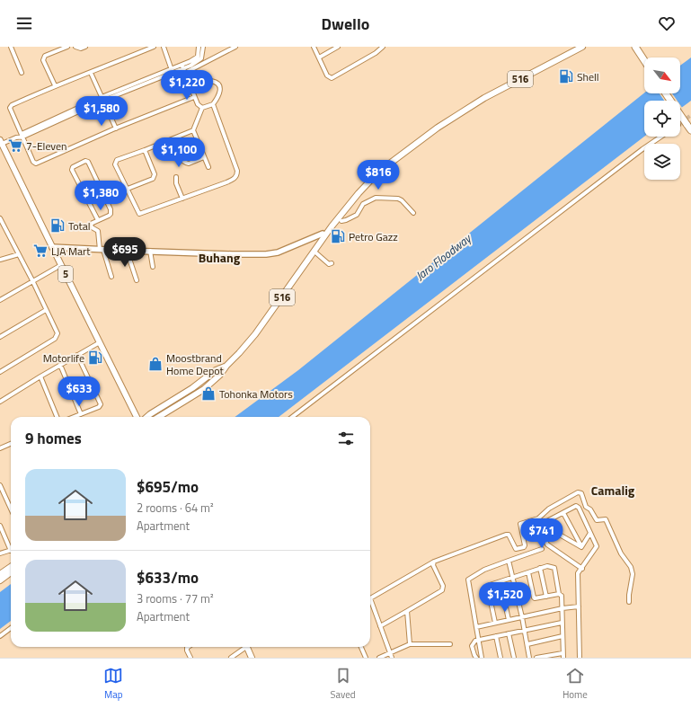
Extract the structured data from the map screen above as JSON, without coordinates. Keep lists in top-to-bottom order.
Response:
{
  "streets": {
    "main road": ["516", "5"]
  },
  "districts": ["Buhang", "Camalig"],
  "water": ["Jaro Floodway"],
  "places": {
    "fuel station": [
      "Shell",
      "Total",
      "Petro Gazz",
      "Motorlife"
    ],
    "supermarket": ["7-Eleven", "LJA Mart"],
    "shop": ["Moostbrand Home Depot", "Tohonka Motors"]
  },
  "north": "bottom right",
  "page": {
    "header": "Dwello",
    "price": [
      "$1,220",
      "$1,580",
      "$1,100",
      "$816",
      "$1,380",
      "$695",
      "$633",
      "$741",
      "$1,520"
    ],
    "heading": "9 homes",
    "list": [
      {
        "name": "$695/mo",
        "note": "2 rooms · 64 m² · Apartment"
      },
      {
        "name": "$633/mo",
        "note": "3 rooms · 77 m² · Apartment"
      }
    ],
    "tabs": ["Map", "Saved", "Home"]
  }
}
